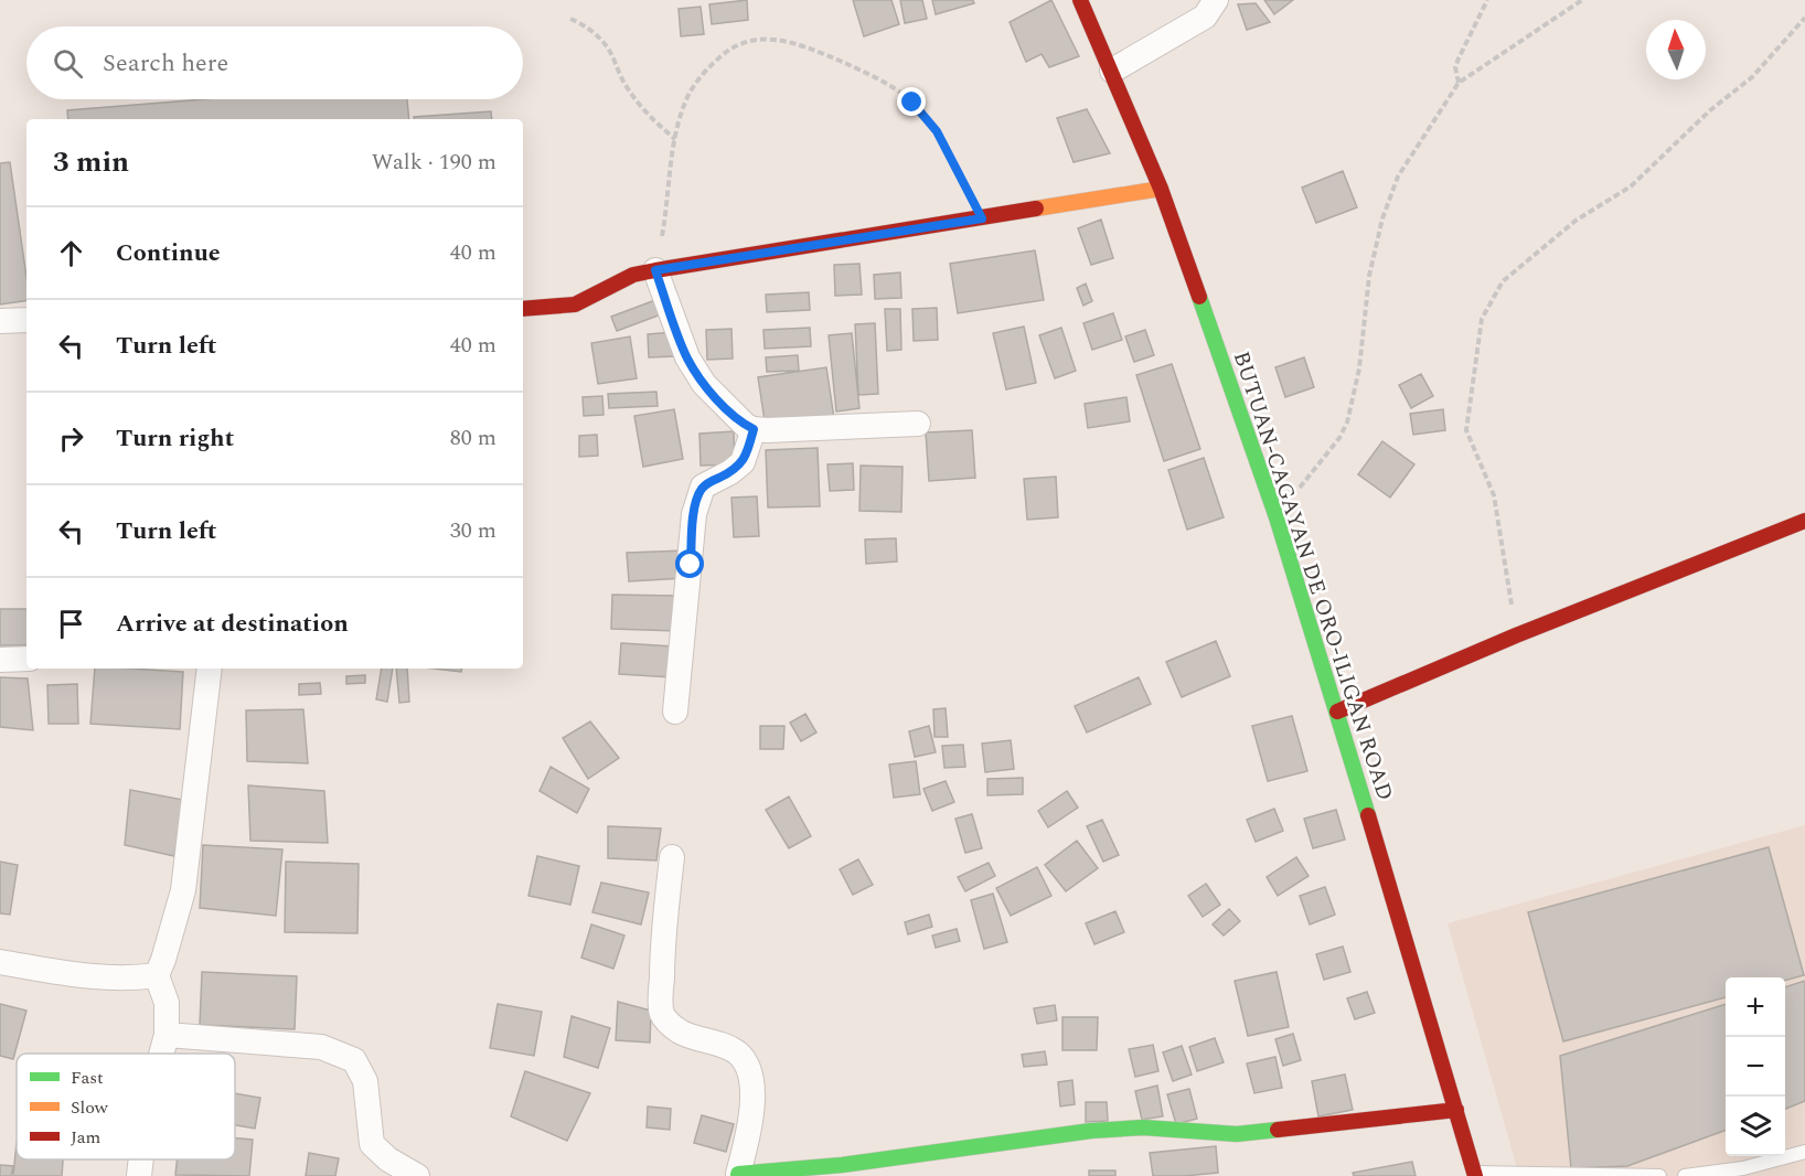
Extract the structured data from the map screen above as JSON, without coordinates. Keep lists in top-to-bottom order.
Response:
{
  "streets": {
    "main road": ["BUTUAN-CAGAYAN DE ORO-ILIGAN ROAD"]
  },
  "legend": ["Fast", "Slow", "Jam"],
  "north": "top",
  "page": {
    "search": "Search here",
    "heading": ["3 min", "Walk · 190 m"],
    "list": [
      ["Continue", "40 m"],
      ["Turn left", "40 m"],
      ["Turn right", "80 m"],
      ["Turn left", "30 m"],
      "Arrive at destination"
    ],
    "map_buttons": ["+", "−"]
  }
}
